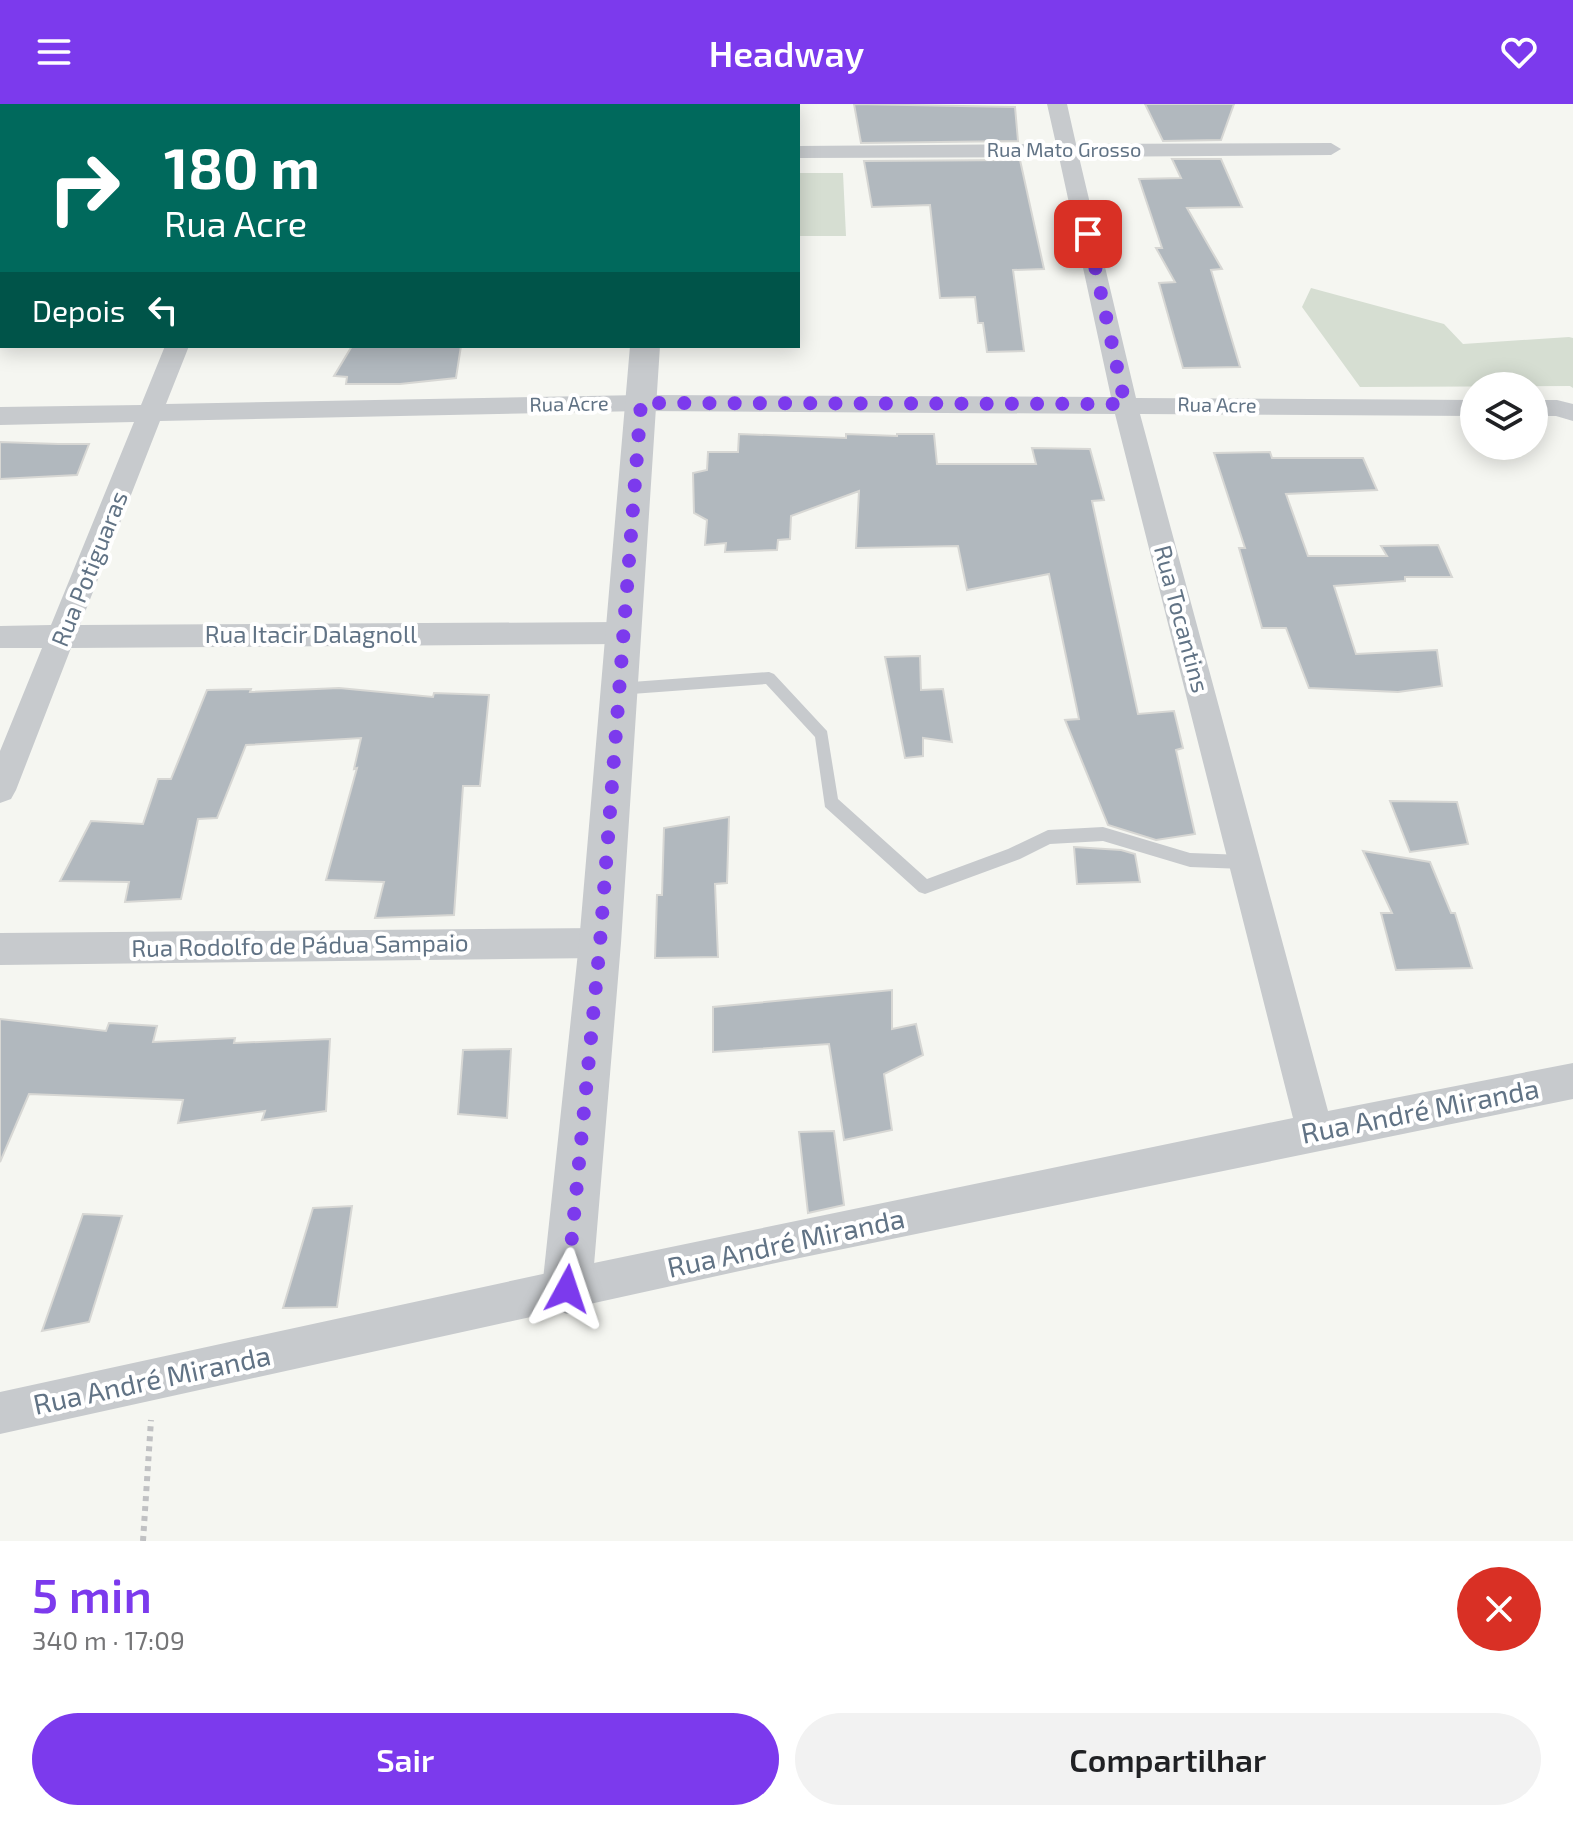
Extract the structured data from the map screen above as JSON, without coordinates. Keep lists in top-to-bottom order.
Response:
{
  "streets": {
    "street": [
      "Rua Mato Grosso",
      "Rua Acre",
      "Rua Potiguaras",
      "Rua Tocantins",
      "Rua Itacir Dalagnoll",
      "Rua Rodolfo de Pádua Sampaio",
      "Rua André Miranda"
    ]
  },
  "crossings": [
    ["Rua Mato Grosso", "Rua Tocantins"],
    ["Rua Acre", "Rua Potiguaras"],
    ["Rua Acre", "Rua Tocantins"],
    ["Rua Potiguaras", "Rua Itacir Dalagnoll"],
    ["Rua Tocantins", "Rua André Miranda"]
  ],
  "page": {
    "header": "Headway",
    "turn": ["180 m", "Rua Acre"],
    "then": "Depois",
    "heading": ["5 min", "340 m · 17:09"],
    "buttons": ["Sair", "Compartilhar"]
  }
}
